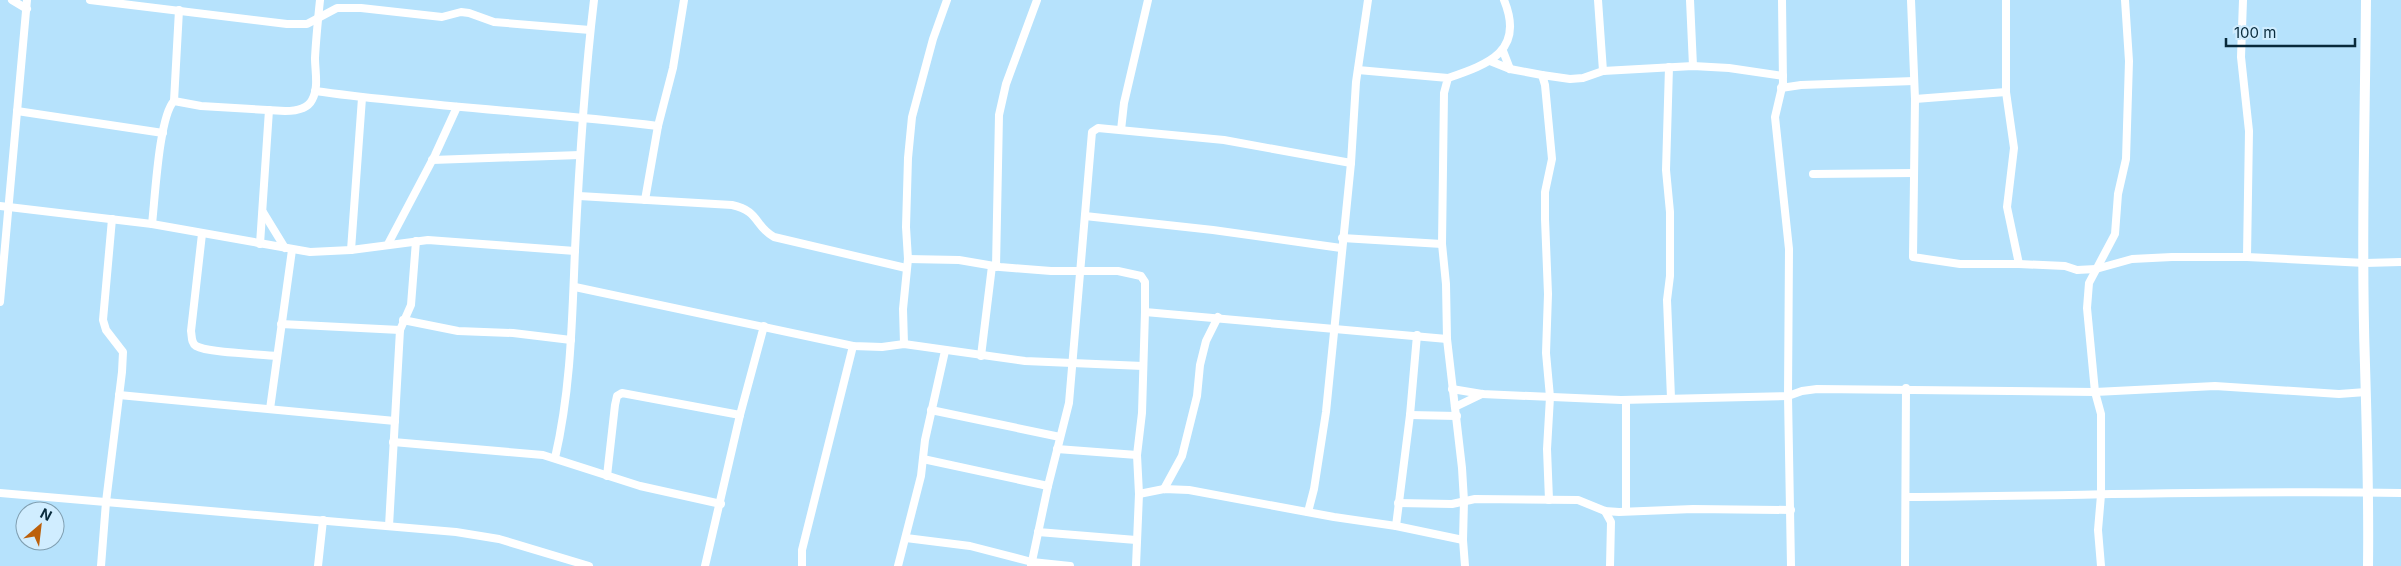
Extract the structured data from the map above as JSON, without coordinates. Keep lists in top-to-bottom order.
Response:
{
  "scale_bar": "100 m",
  "north": "top right"
}
